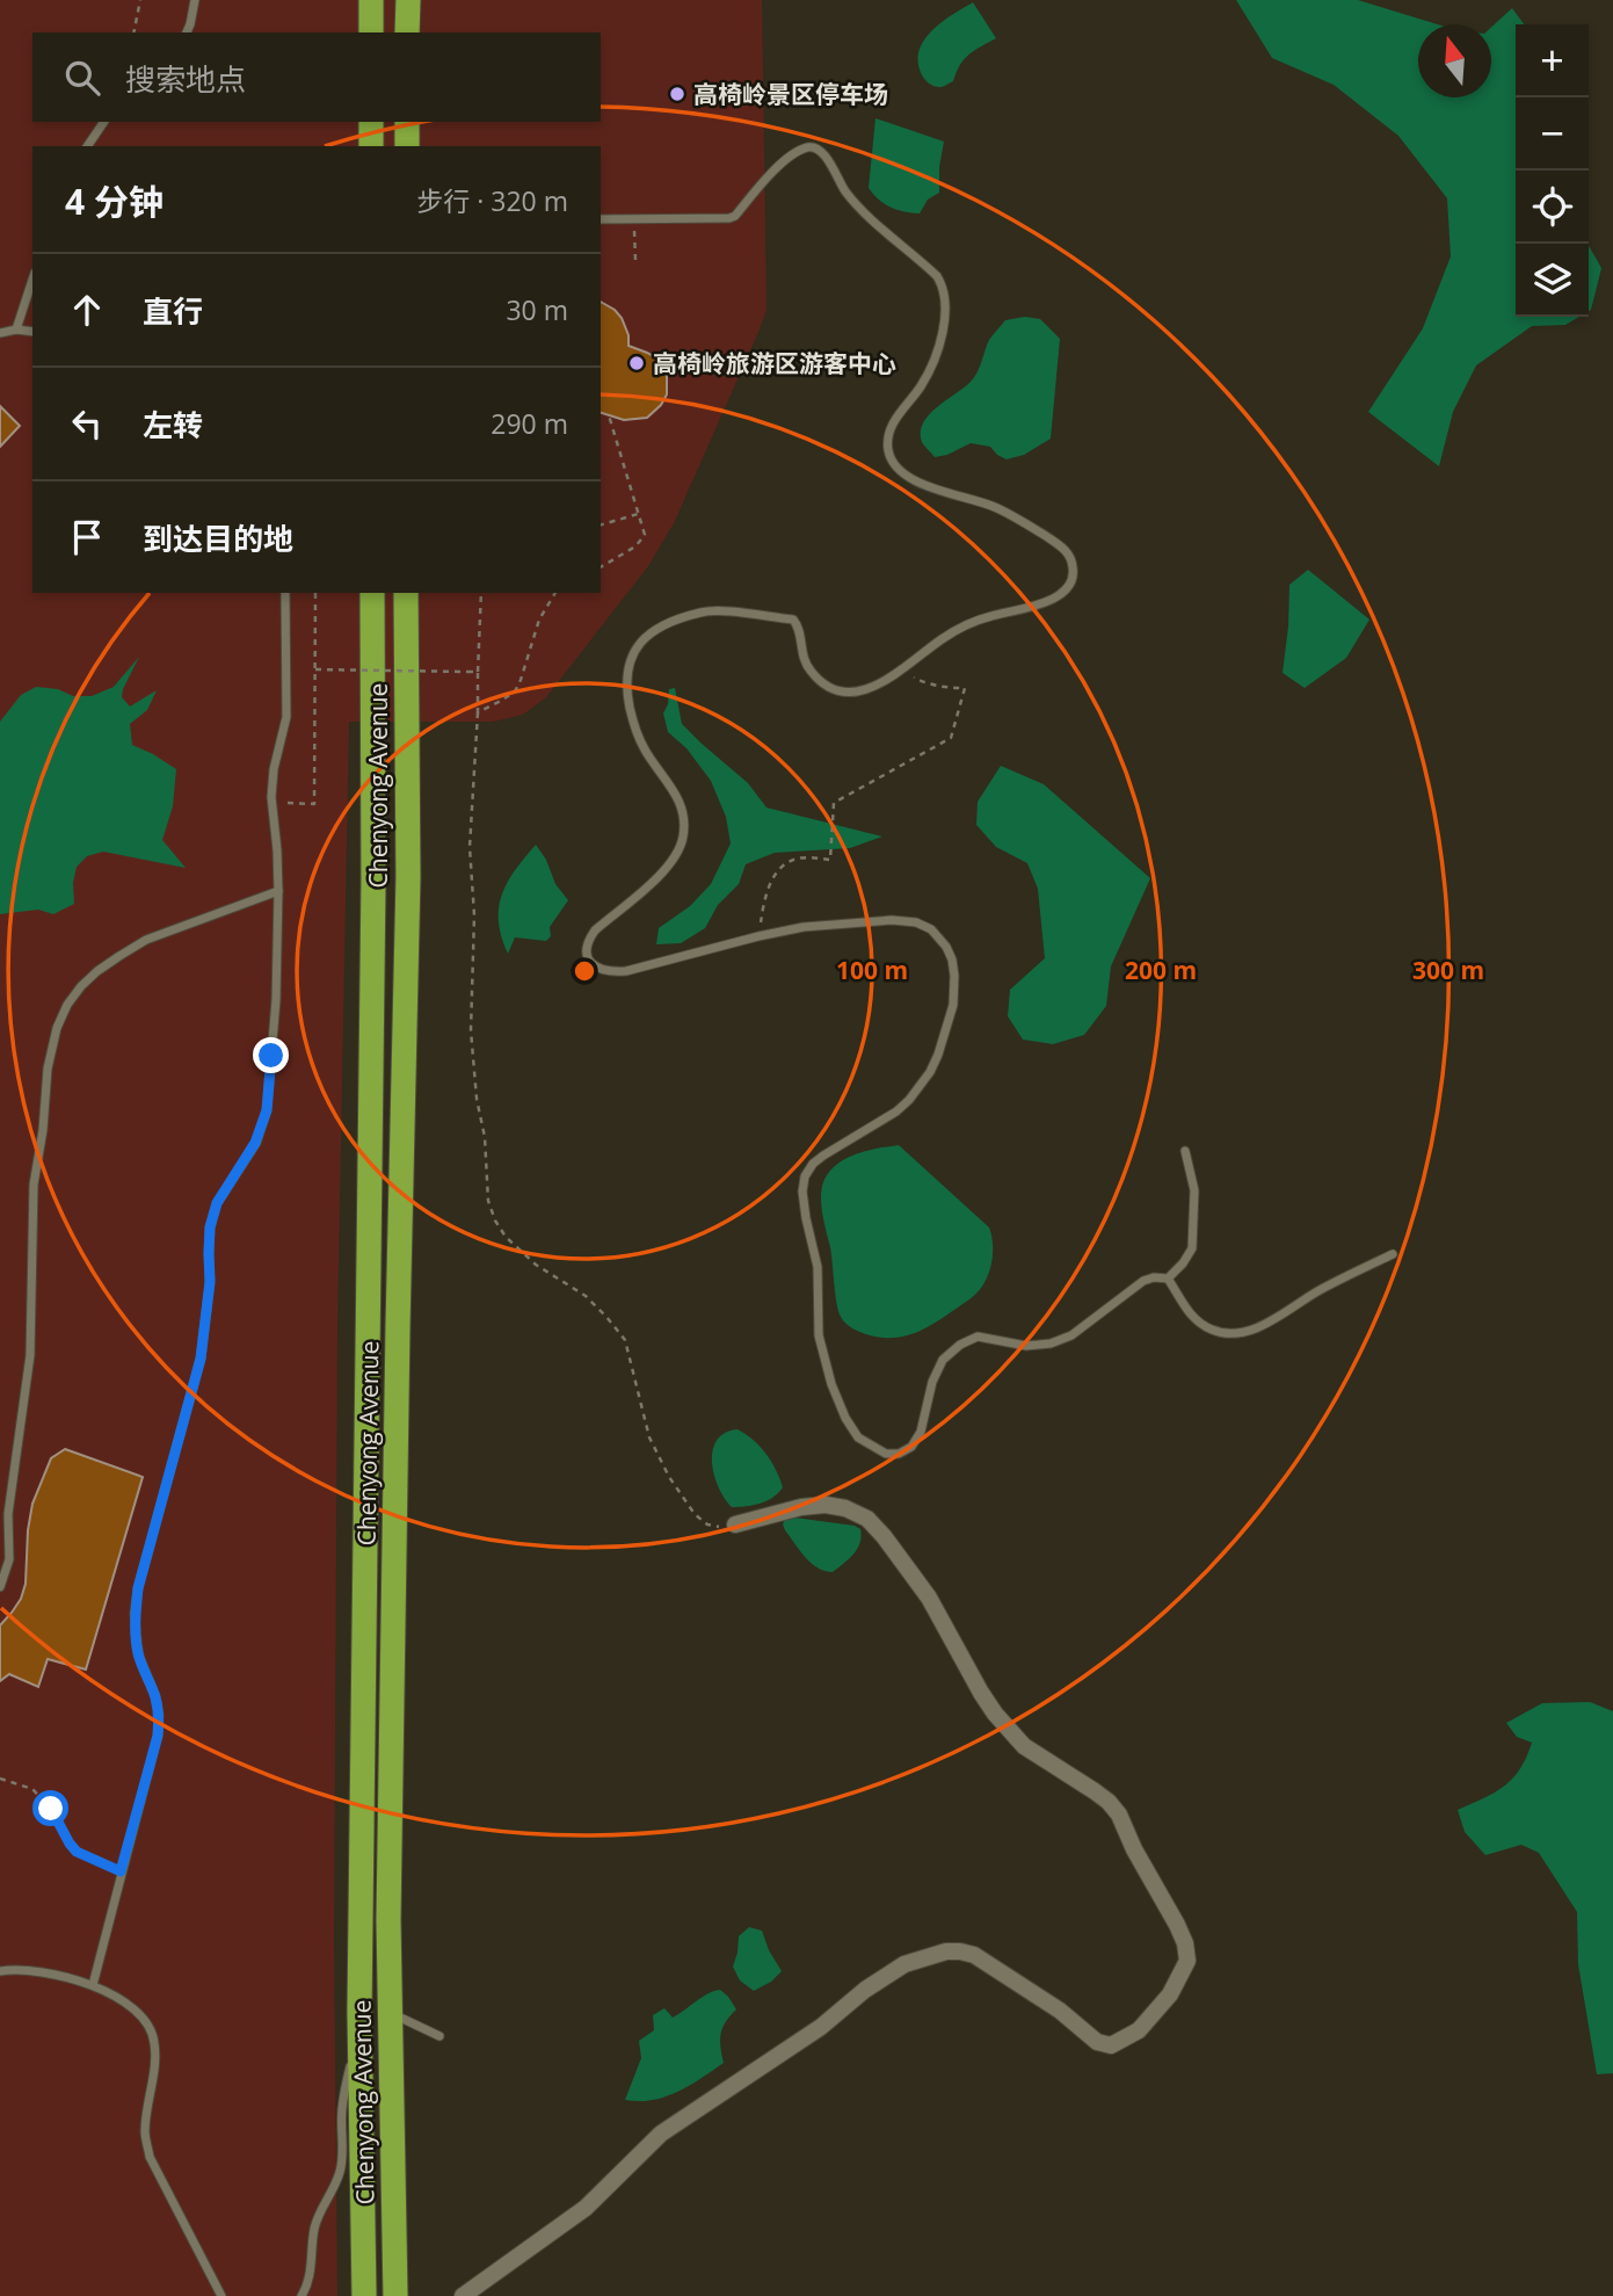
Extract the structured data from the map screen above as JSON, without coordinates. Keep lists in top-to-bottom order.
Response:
{
  "streets": {
    "highway": ["Chenyong Avenue"]
  },
  "places": ["高椅岭景区停车场", "高椅岭旅游区游客中心"],
  "north": "top",
  "page": {
    "map_buttons": ["+", "−"],
    "search": "搜索地点",
    "heading": ["4 分钟", "步行 · 320 m"],
    "list": [
      ["直行", "30 m"],
      ["左转", "290 m"],
      "到达目的地"
    ]
  },
  "rings": ["100 m", "200 m", "300 m"]
}
